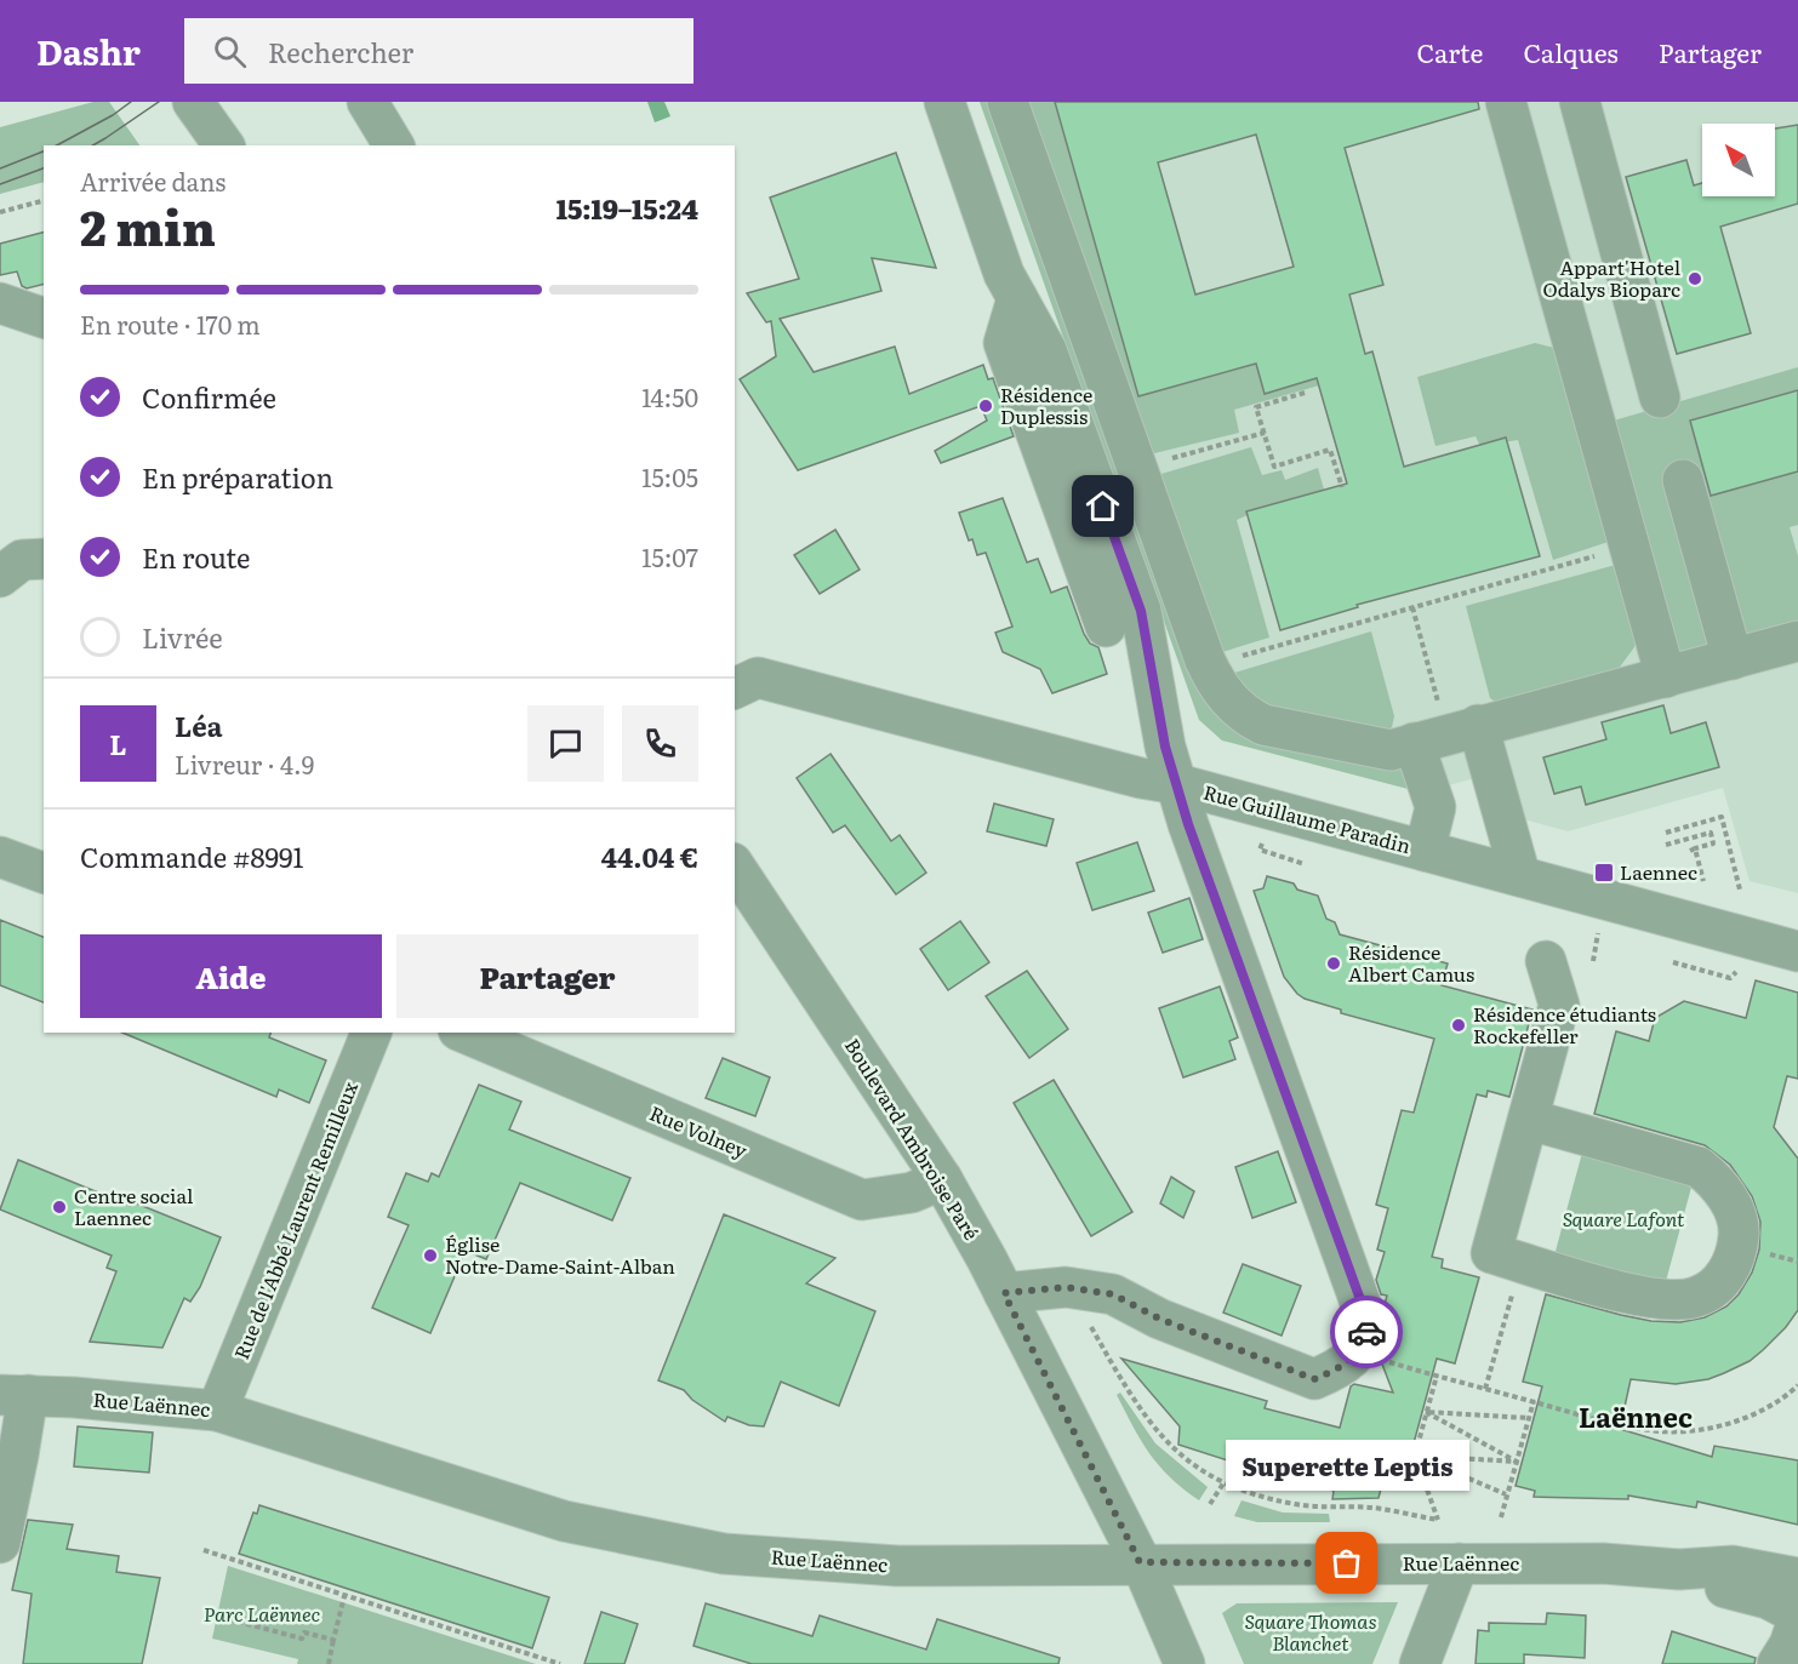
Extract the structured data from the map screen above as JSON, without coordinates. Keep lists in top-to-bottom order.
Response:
{
  "streets": {
    "street": [
      "Rue Guillaume Paradin",
      "Rue Volney",
      "Boulevard Ambroise Paré",
      "Rue de l'Abbé Laurent Remilleux",
      "Rue Laënnec"
    ]
  },
  "crossings": [
    ["Rue Volney", "Boulevard Ambroise Paré"],
    ["Boulevard Ambroise Paré", "Rue Laënnec"],
    ["Rue de l'Abbé Laurent Remilleux", "Rue Laënnec"]
  ],
  "districts": ["Laënnec"],
  "parks": ["Square Lafont", "Parc Laënnec", "Square Thomas Blanchet"],
  "places": {
    "other": [
      "Appart'Hotel Odalys Bioparc",
      "Résidence Duplessis",
      "Résidence Albert Camus",
      "Résidence étudiants Rockefeller",
      "Centre social Laennec",
      "Église Notre-Dame-Saint-Alban",
      "Superette Leptis"
    ],
    "transit": ["Laennec"]
  },
  "north": "top left",
  "page": {
    "header": "Dashr",
    "search": "Rechercher",
    "nav": ["Carte", "Calques", "Partager"],
    "heading": ["2 min", "Arrivée dans", "15:19–15:24"],
    "panel": [
      "Léa",
      "Livreur · 4.9",
      "Commande #8991",
      "44.04 €"
    ],
    "bar": "En route · 170 m",
    "list": [
      ["Confirmée", "14:50"],
      ["En préparation", "15:05"],
      ["En route", "15:07"],
      "Livrée"
    ],
    "round": "L",
    "buttons": ["Aide", "Partager"],
    "bubble": "Superette Leptis"
  }
}
